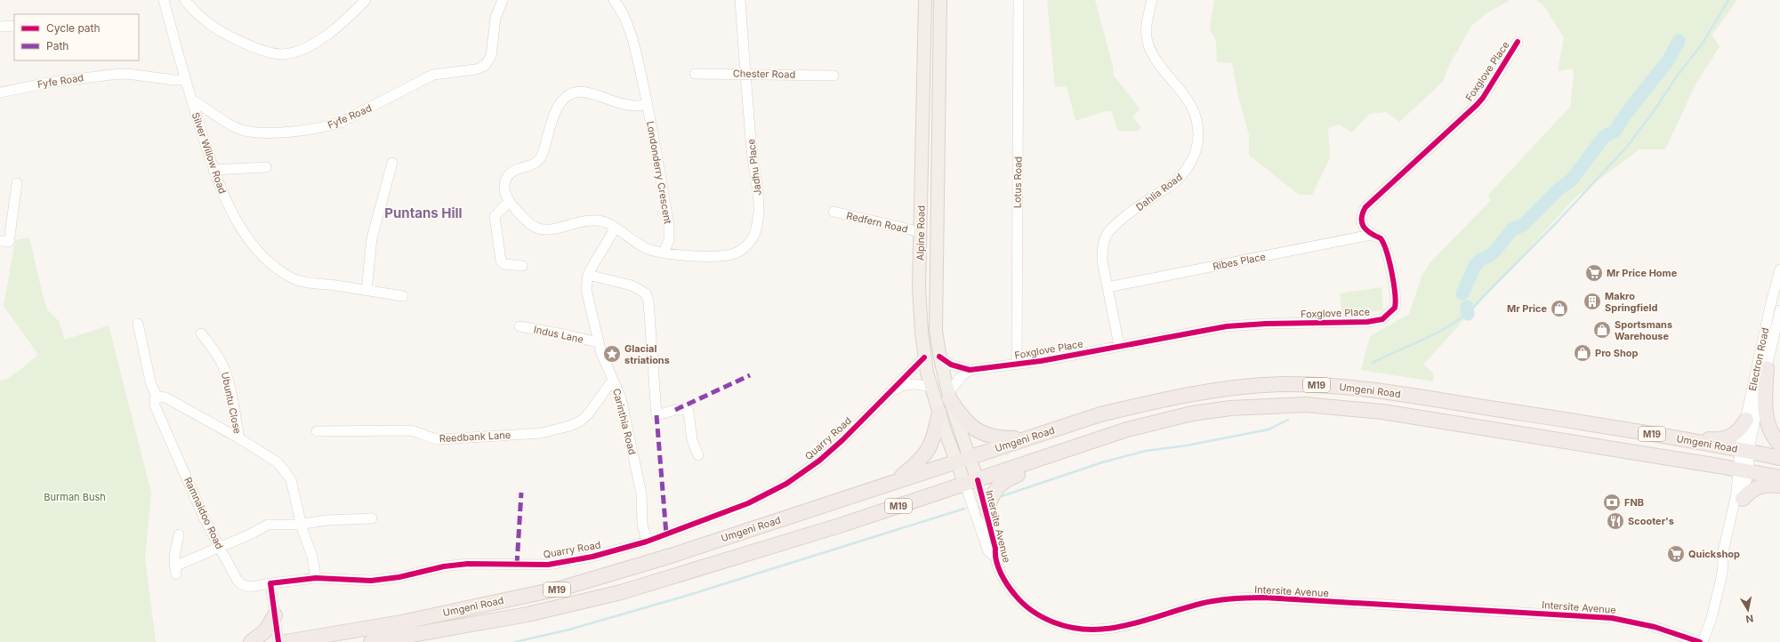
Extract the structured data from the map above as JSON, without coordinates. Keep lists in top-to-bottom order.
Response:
{
  "streets": {
    "highway": ["M19", "Umgeni Road"],
    "main road": ["Alpine Road"],
    "street": [
      "Foxglove Place",
      "Chester Road",
      "Fyfe Road",
      "Silver Willow Road",
      "Jadhu Place",
      "Londonderry Crescent",
      "Lotus Road",
      "Dahlia Road",
      "Redfern Road",
      "Ribes Place",
      "Indus Lane",
      "Electron Road",
      "Ubuntu Close",
      "Carinthia Road",
      "Reedbank Lane",
      "Quarry Road",
      "Ramnaidoo Road",
      "Intersite Avenue"
    ]
  },
  "crossings": [
    ["Foxglove Place", "Lotus Road"],
    ["Foxglove Place", "Dahlia Road"],
    ["Foxglove Place", "Alpine Road"],
    ["Foxglove Place", "Ribes Place"],
    ["Chester Road", "Jadhu Place"],
    ["Fyfe Road", "Silver Willow Road"],
    ["Jadhu Place", "Londonderry Crescent"],
    ["Dahlia Road", "Ribes Place"],
    ["Redfern Road", "Alpine Road"],
    ["Alpine Road", "Umgeni Road"],
    ["Alpine Road", "Quarry Road"],
    ["Indus Lane", "Carinthia Road"],
    ["Electron Road", "Umgeni Road"],
    ["Umgeni Road", "Intersite Avenue"],
    ["Ubuntu Close", "Quarry Road"],
    ["Carinthia Road", "Reedbank Lane"],
    ["Carinthia Road", "Quarry Road"],
    ["Quarry Road", "Ramnaidoo Road"]
  ],
  "districts": ["Puntans Hill"],
  "parks": ["Burman Bush"],
  "places": {
    "supermarket": ["Mr Price Home", "Quickshop"],
    "building": ["Makro Springfield"],
    "shop": ["Mr Price", "Sportsmans Warehouse", "Pro Shop"],
    "place": ["Glacial striations"],
    "bank": ["FNB"],
    "restaurant": ["Scooter's"]
  },
  "legend": ["Cycle path", "Path"],
  "north": "bottom"
}
